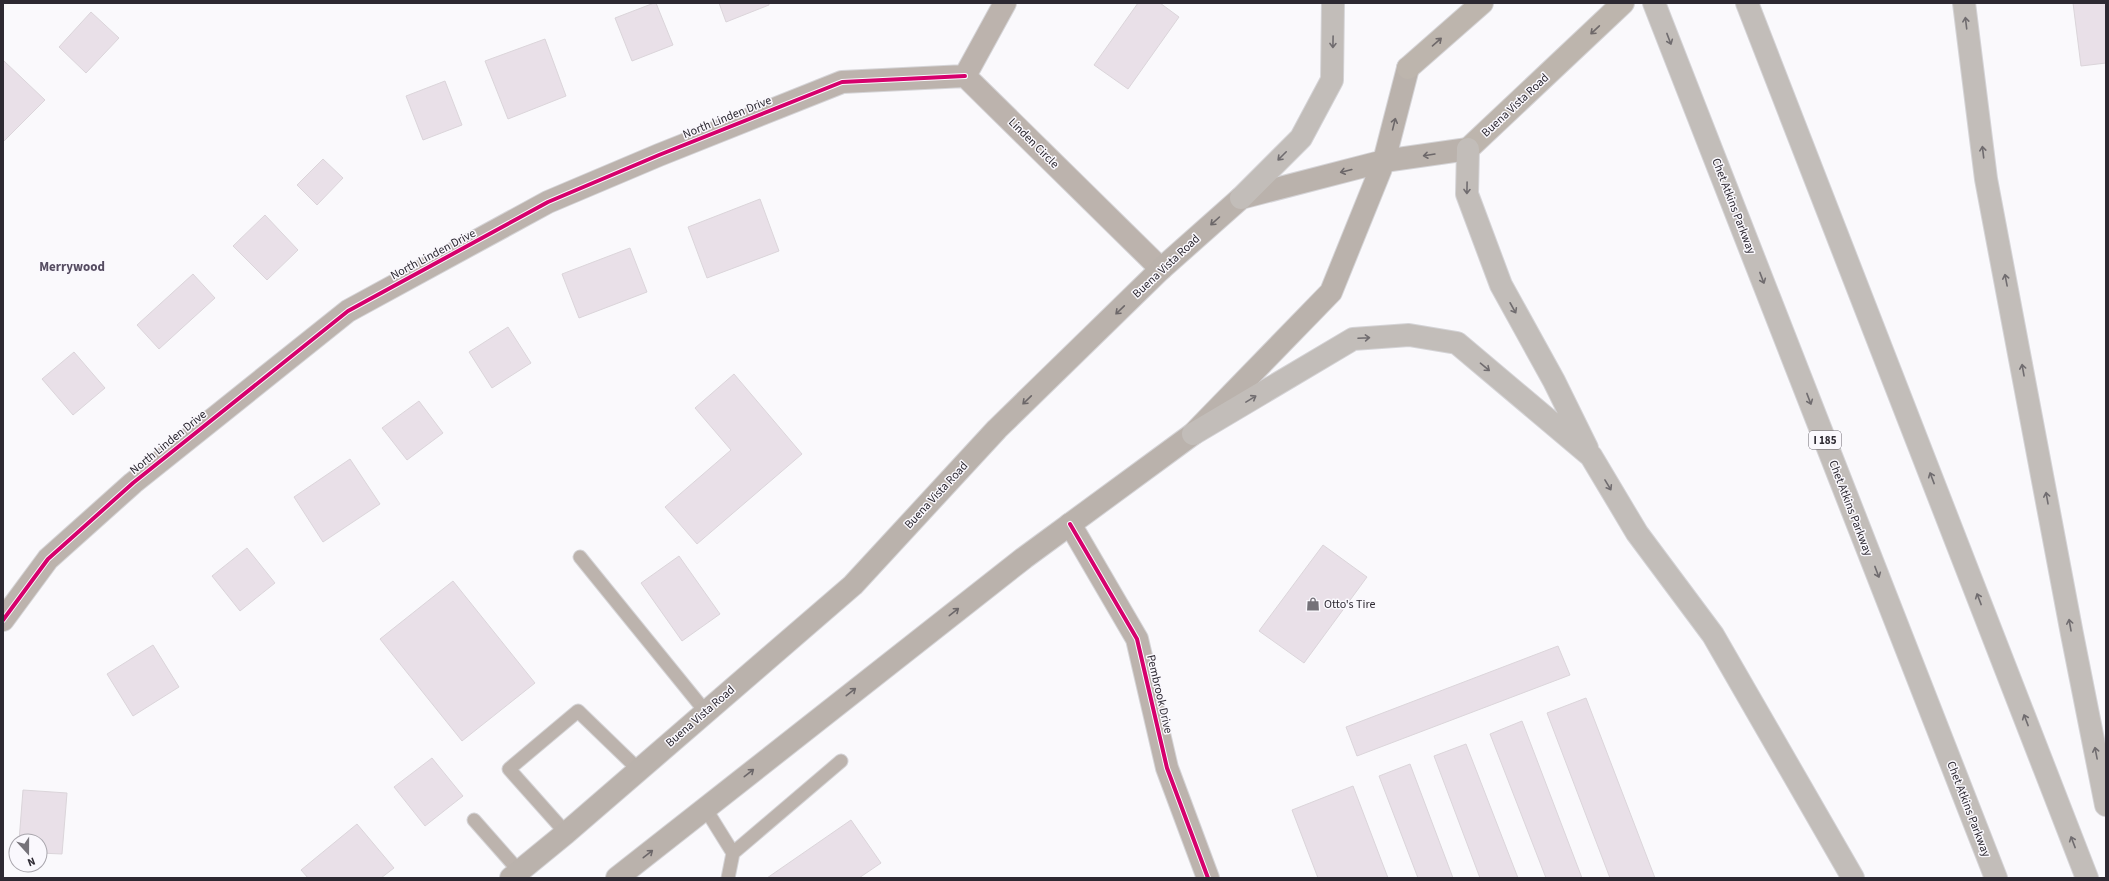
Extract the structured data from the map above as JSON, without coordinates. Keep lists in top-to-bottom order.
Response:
{
  "streets": {
    "highway": ["Chet Atkins Parkway", "I 185"],
    "main road": ["Buena Vista Road"],
    "street": ["North Linden Drive", "Linden Circle", "Pembrook Drive"]
  },
  "crossings": [
    ["Buena Vista Road", "Linden Circle"],
    ["North Linden Drive", "Linden Circle"]
  ],
  "districts": ["Merrywood"],
  "places": {
    "shop": ["Otto's Tire"]
  },
  "north": "bottom"
}
